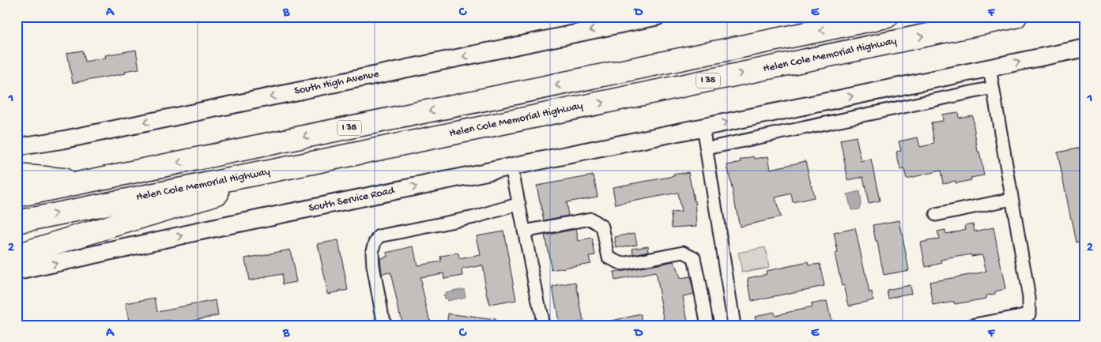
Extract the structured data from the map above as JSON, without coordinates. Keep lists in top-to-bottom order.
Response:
{
  "streets": {
    "highway": ["Helen Cole Memorial Highway", "I 35"],
    "main road": ["South High Avenue", "South Service Road"]
  },
  "one_way": ["South High Avenue", "South Service Road"],
  "grid": {
    "columns": [
      "A",
      "B",
      "C",
      "D",
      "E",
      "F"
    ],
    "rows": ["1", "2"]
  }
}
